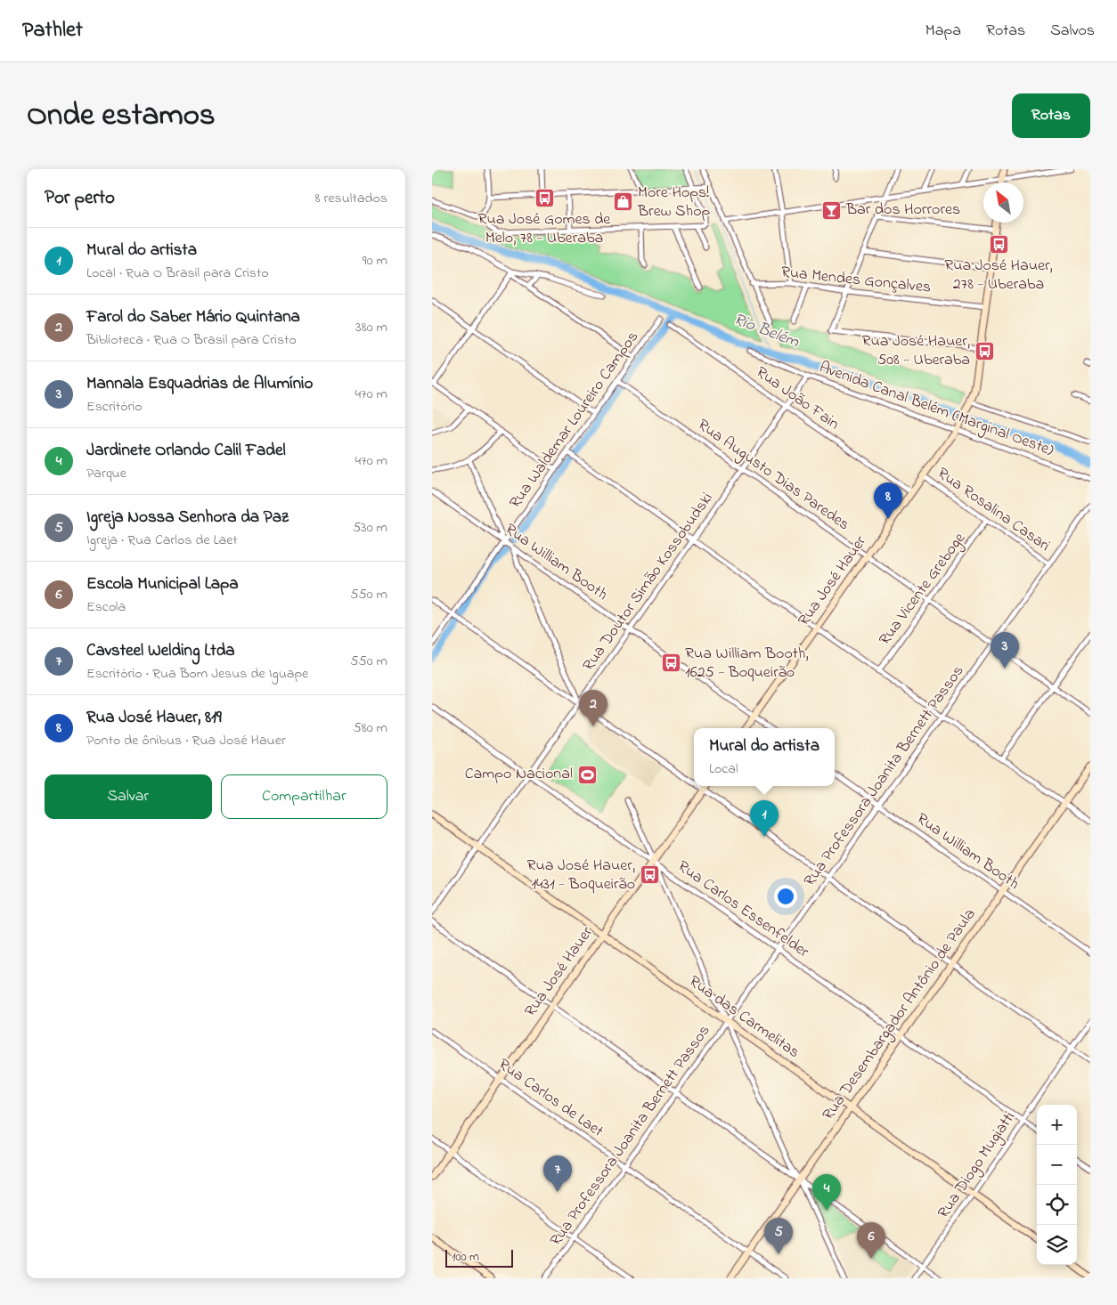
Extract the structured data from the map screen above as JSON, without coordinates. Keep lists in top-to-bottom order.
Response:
{
  "streets": {
    "main road": ["Rua José Hauer", "Rua Desembargador Antônio de Paula", "Rua das Carmelitas"],
    "street": [
      "Rua Mendes Gonçalves",
      "Rua João Fain",
      "Avenida Canal Belém (Marginal Oeste)",
      "Rua Waldemar Loureiro Campos",
      "Rua Augusto Dias Paredes",
      "Rua Rosalina Casari",
      "Rua William Booth",
      "Rua Doutor Simão Kossobudski",
      "Rua Vicente Greboge",
      "Rua Professora Joanita Bernett Passos",
      "Rua Carlos Essenfelder",
      "Rua Carlos de Laet",
      "Rua Diogo Mugiatti"
    ]
  },
  "crossings": [
    ["Rua Mendes Gonçalves", "Rua José Hauer"],
    ["Rua João Fain", "Rua José Hauer"],
    ["Rua João Fain", "Rua Doutor Simão Kossobudski"],
    ["Avenida Canal Belém (Marginal Oeste)", "Rua José Hauer"],
    ["Avenida Canal Belém (Marginal Oeste)", "Rua Doutor Simão Kossobudski"],
    ["Rua Waldemar Loureiro Campos", "Rua Augusto Dias Paredes"],
    ["Rua Waldemar Loureiro Campos", "Rua William Booth"],
    ["Rua Augusto Dias Paredes", "Rua José Hauer"],
    ["Rua Augusto Dias Paredes", "Rua Doutor Simão Kossobudski"],
    ["Rua Augusto Dias Paredes", "Rua Vicente Greboge"],
    ["Rua Augusto Dias Paredes", "Rua Professora Joanita Bernett Passos"],
    ["Rua Rosalina Casari", "Rua José Hauer"],
    ["Rua Rosalina Casari", "Rua Vicente Greboge"],
    ["Rua Rosalina Casari", "Rua Professora Joanita Bernett Passos"],
    ["Rua William Booth", "Rua José Hauer"],
    ["Rua William Booth", "Rua Doutor Simão Kossobudski"],
    ["Rua William Booth", "Rua Professora Joanita Bernett Passos"],
    ["Rua William Booth", "Rua Desembargador Antônio de Paula"],
    ["Rua José Hauer", "Rua Carlos Essenfelder"],
    ["Rua José Hauer", "Rua das Carmelitas"],
    ["Rua José Hauer", "Rua Carlos de Laet"],
    ["Rua Doutor Simão Kossobudski", "Rua Carlos Essenfelder"],
    ["Rua Doutor Simão Kossobudski", "Rua das Carmelitas"],
    ["Rua Professora Joanita Bernett Passos", "Rua Carlos Essenfelder"],
    ["Rua Professora Joanita Bernett Passos", "Rua das Carmelitas"],
    ["Rua Professora Joanita Bernett Passos", "Rua Carlos de Laet"],
    ["Rua Carlos Essenfelder", "Rua Desembargador Antônio de Paula"],
    ["Rua Carlos Essenfelder", "Rua Diogo Mugiatti"],
    ["Rua Desembargador Antônio de Paula", "Rua das Carmelitas"],
    ["Rua Desembargador Antônio de Paula", "Rua Carlos de Laet"],
    ["Rua das Carmelitas", "Rua Diogo Mugiatti"]
  ],
  "water": ["Rio Belém"],
  "places": {
    "bus stop": [
      "Rua José Gomes de Melo, 78 - Uberaba",
      "Rua José Hauer, 278 - Uberaba",
      "Rua José Hauer, 508 - Uberaba",
      "Rua William Booth, 1625 - Boqueirão",
      "Rua José Hauer, 1431 - Boqueirão"
    ],
    "shop": ["More Hops! Brew Shop"],
    "bar": ["Bar dos Horrores"],
    "sports": ["Campo Nacional"]
  },
  "scale_bar": "100 m",
  "north": "top left",
  "page": {
    "header": "Pathlet",
    "nav": ["Mapa", "Rotas", "Salvos"],
    "title": "Onde estamos",
    "buttons": [
      "Rotas",
      ["Salvar", "Compartilhar"]
    ],
    "heading": ["Por perto", "8 resultados"],
    "list": [
      {
        "mark": "1",
        "name": "Mural do artista",
        "note": "Local · Rua O Brasil para Cristo",
        "value": "90 m"
      },
      {
        "mark": "2",
        "name": "Farol do Saber Mário Quintana",
        "note": "Biblioteca · Rua O Brasil para Cristo",
        "value": "380 m"
      },
      {
        "mark": "3",
        "name": "Mannala Esquadrias de Alumínio",
        "note": "Escritório",
        "value": "470 m"
      },
      {
        "mark": "4",
        "name": "Jardinete Orlando Calil Fadel",
        "note": "Parque",
        "value": "470 m"
      },
      {
        "mark": "5",
        "name": "Igreja Nossa Senhora da Paz",
        "note": "Igreja · Rua Carlos de Laet",
        "value": "530 m"
      },
      {
        "mark": "6",
        "name": "Escola Municipal Lapa",
        "note": "Escola",
        "value": "550 m"
      },
      {
        "mark": "7",
        "name": "Cavsteel Welding Ltda",
        "note": "Escritório · Rua Bom Jesus de Iguape",
        "value": "550 m"
      },
      {
        "mark": "8",
        "name": "Rua José Hauer, 819",
        "note": "Ponto de ônibus · Rua José Hauer",
        "value": "580 m"
      }
    ],
    "pins": [
      "8",
      "3",
      "2",
      "1",
      "7",
      "4",
      "5",
      "6"
    ],
    "popup": ["Mural do artista", "Local"],
    "map_buttons": ["+", "−"],
    "scale": "100 m"
  }
}
